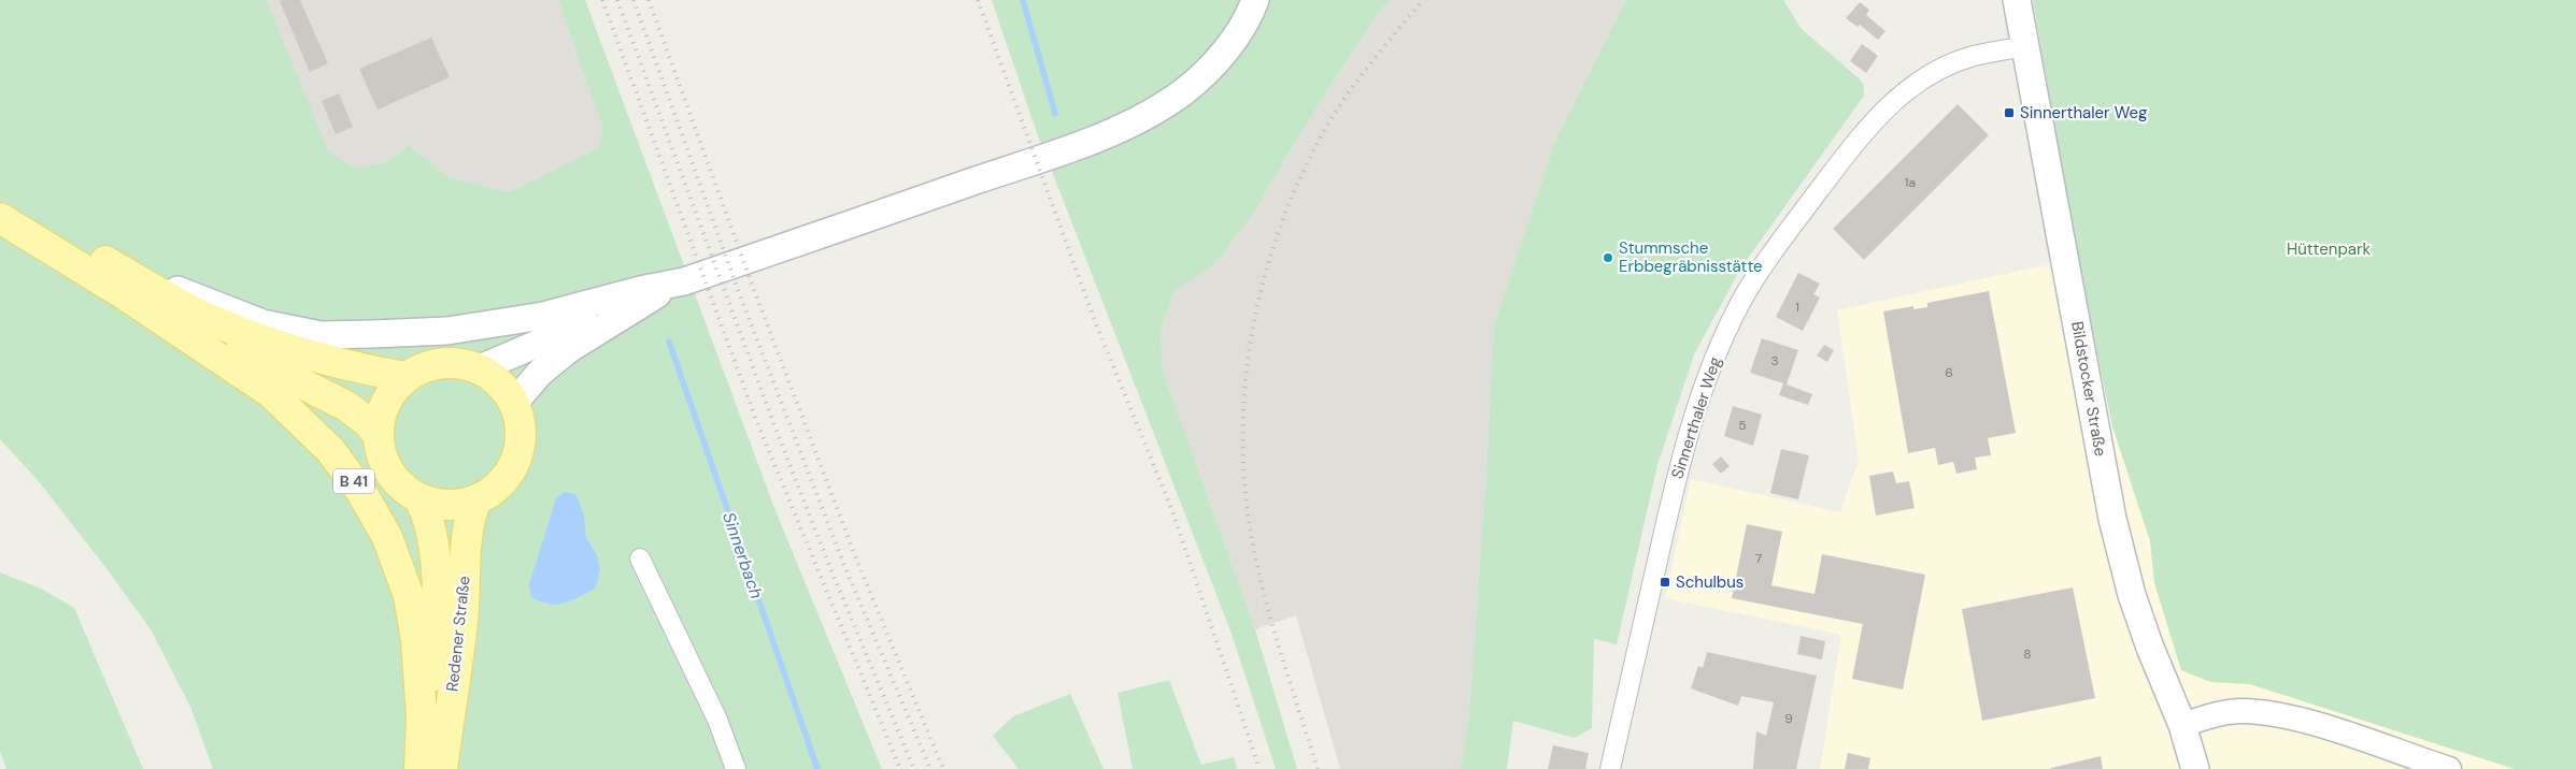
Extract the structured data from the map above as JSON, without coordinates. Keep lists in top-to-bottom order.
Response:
{
  "streets": {
    "main road": ["Bildstocker Straße", "B 41", "Redener Straße"],
    "street": ["Sinnerthaler Weg"]
  },
  "crossings": [
    ["Bildstocker Straße", "Sinnerthaler Weg"],
    ["B 41", "Redener Straße"]
  ],
  "water": ["Sinnerbach"],
  "parks": ["Hüttenpark"],
  "places": {
    "transit": ["Sinnerthaler Weg", "Schulbus"],
    "other": ["Stummsche Erbbegräbnisstätte"]
  },
  "house_numbers": [
    "1a",
    "1",
    "3",
    "6",
    "5",
    "7",
    "8",
    "9"
  ]
}
